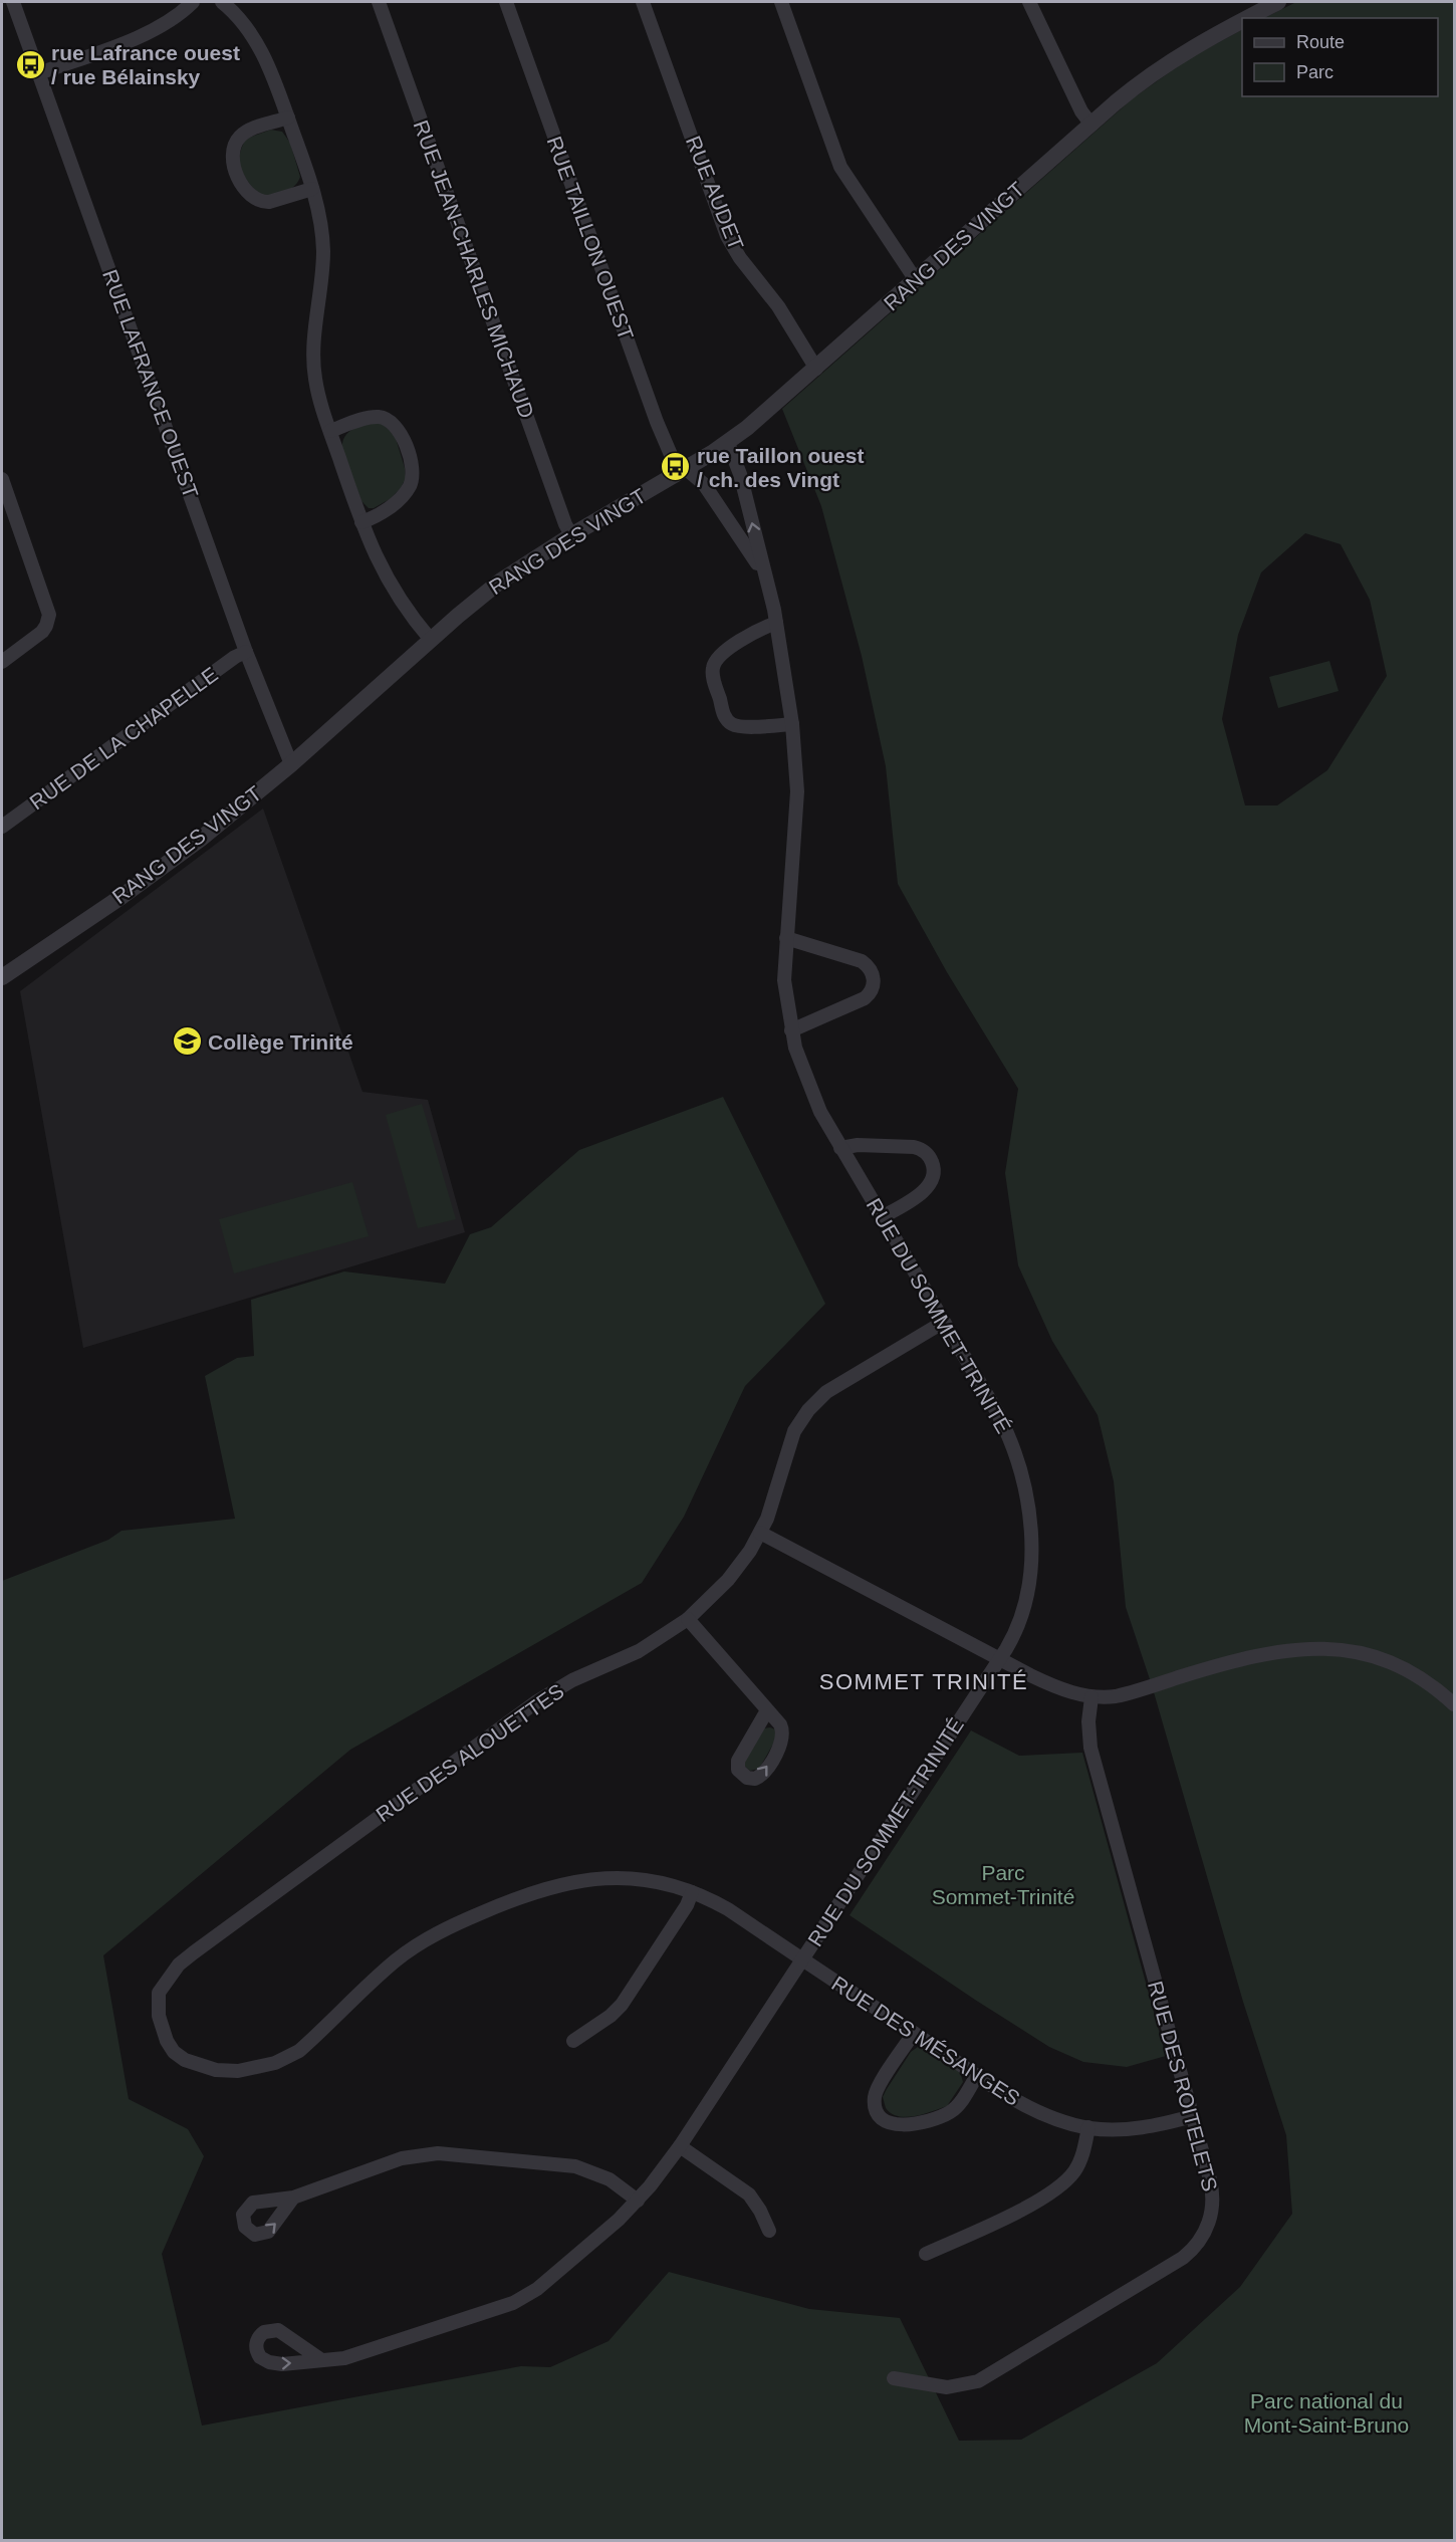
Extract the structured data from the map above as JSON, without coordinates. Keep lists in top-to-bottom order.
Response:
{
  "streets": {
    "street": [
      "RUE AUDET",
      "RUE TAILLON OUEST",
      "RANG DES VINGT",
      "RUE JEAN-CHARLES MICHAUD",
      "RUE LAFRANCE OUEST",
      "RUE DE LA CHAPELLE",
      "RUE DU SOMMET-TRINITÉ",
      "RUE DES ALOUETTES",
      "RUE DES MÉSANGES",
      "RUE DES ROITELETS"
    ]
  },
  "crossings": [
    ["RUE AUDET", "RANG DES VINGT"],
    ["RUE TAILLON OUEST", "RANG DES VINGT"],
    ["RUE TAILLON OUEST", "RUE DU SOMMET-TRINITÉ"],
    ["RANG DES VINGT", "RUE JEAN-CHARLES MICHAUD"],
    ["RANG DES VINGT", "RUE LAFRANCE OUEST"],
    ["RANG DES VINGT", "RUE DU SOMMET-TRINITÉ"],
    ["RUE LAFRANCE OUEST", "RUE DE LA CHAPELLE"],
    ["RUE DU SOMMET-TRINITÉ", "RUE DES ALOUETTES"],
    ["RUE DU SOMMET-TRINITÉ", "RUE DES MÉSANGES"],
    ["RUE DES ALOUETTES", "RUE DES MÉSANGES"],
    ["RUE DES MÉSANGES", "RUE DES ROITELETS"]
  ],
  "districts": ["SOMMET TRINITÉ"],
  "parks": ["Parc Sommet-Trinité", "Parc national du Mont-Saint-Bruno"],
  "places": {
    "bus stop": ["rue Lafrance ouest / rue Bélainsky", "rue Taillon ouest / ch. des Vingt"],
    "school or university": ["Collège Trinité"]
  },
  "legend": ["Route", "Parc"]
}
